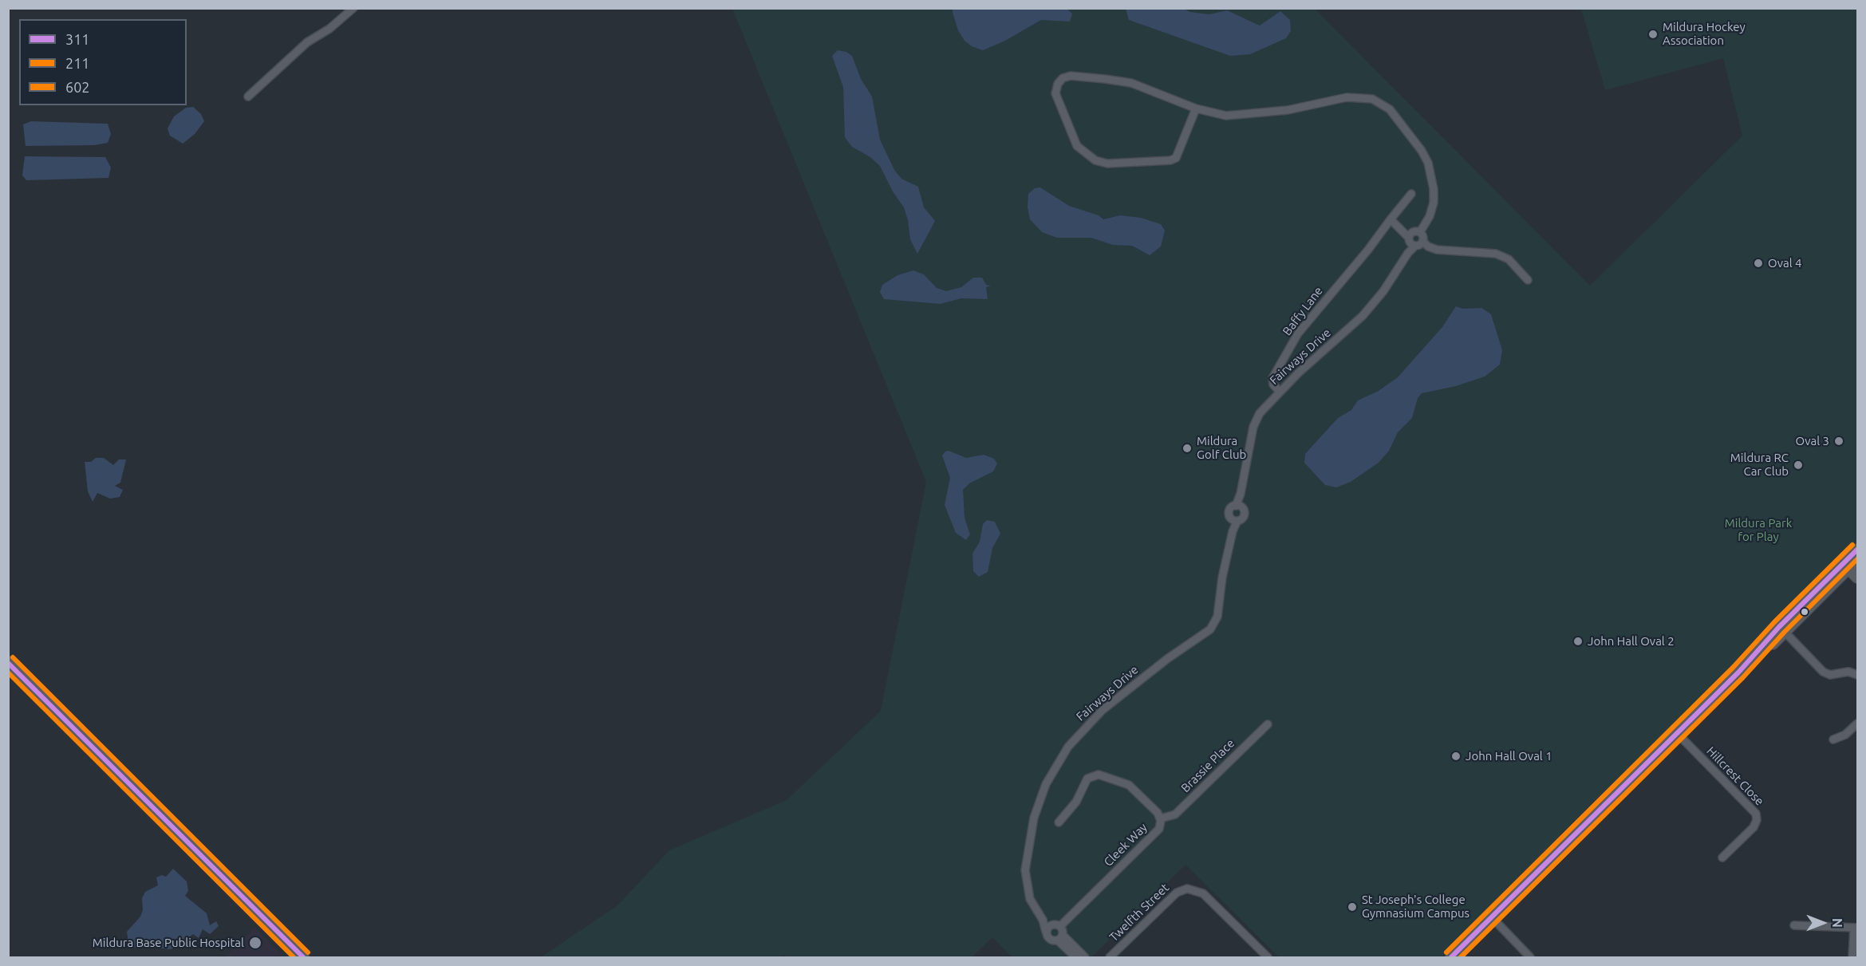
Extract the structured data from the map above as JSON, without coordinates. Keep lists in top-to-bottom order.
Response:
{
  "streets": {
    "street": [
      "Baffy Lane",
      "Fairways Drive",
      "Brassie Place",
      "Hillcrest Close",
      "Cleek Way",
      "Twelfth Street"
    ]
  },
  "crossings": [
    ["Baffy Lane", "Fairways Drive"],
    ["Fairways Drive", "Cleek Way"],
    ["Brassie Place", "Cleek Way"]
  ],
  "parks": ["Mildura Park for Play"],
  "places": [
    "Mildura Hockey Association",
    "Oval 4",
    "Oval 3",
    "Mildura Golf Club",
    "Mildura RC Car Club",
    "John Hall Oval 2",
    "John Hall Oval 1",
    "St Joseph's College Gymnasium Campus",
    "Mildura Base Public Hospital"
  ],
  "lines": ["transit line 602", "transit line 311", "transit line 211"],
  "legend": ["311", "211", "602"],
  "north": "right"
}
